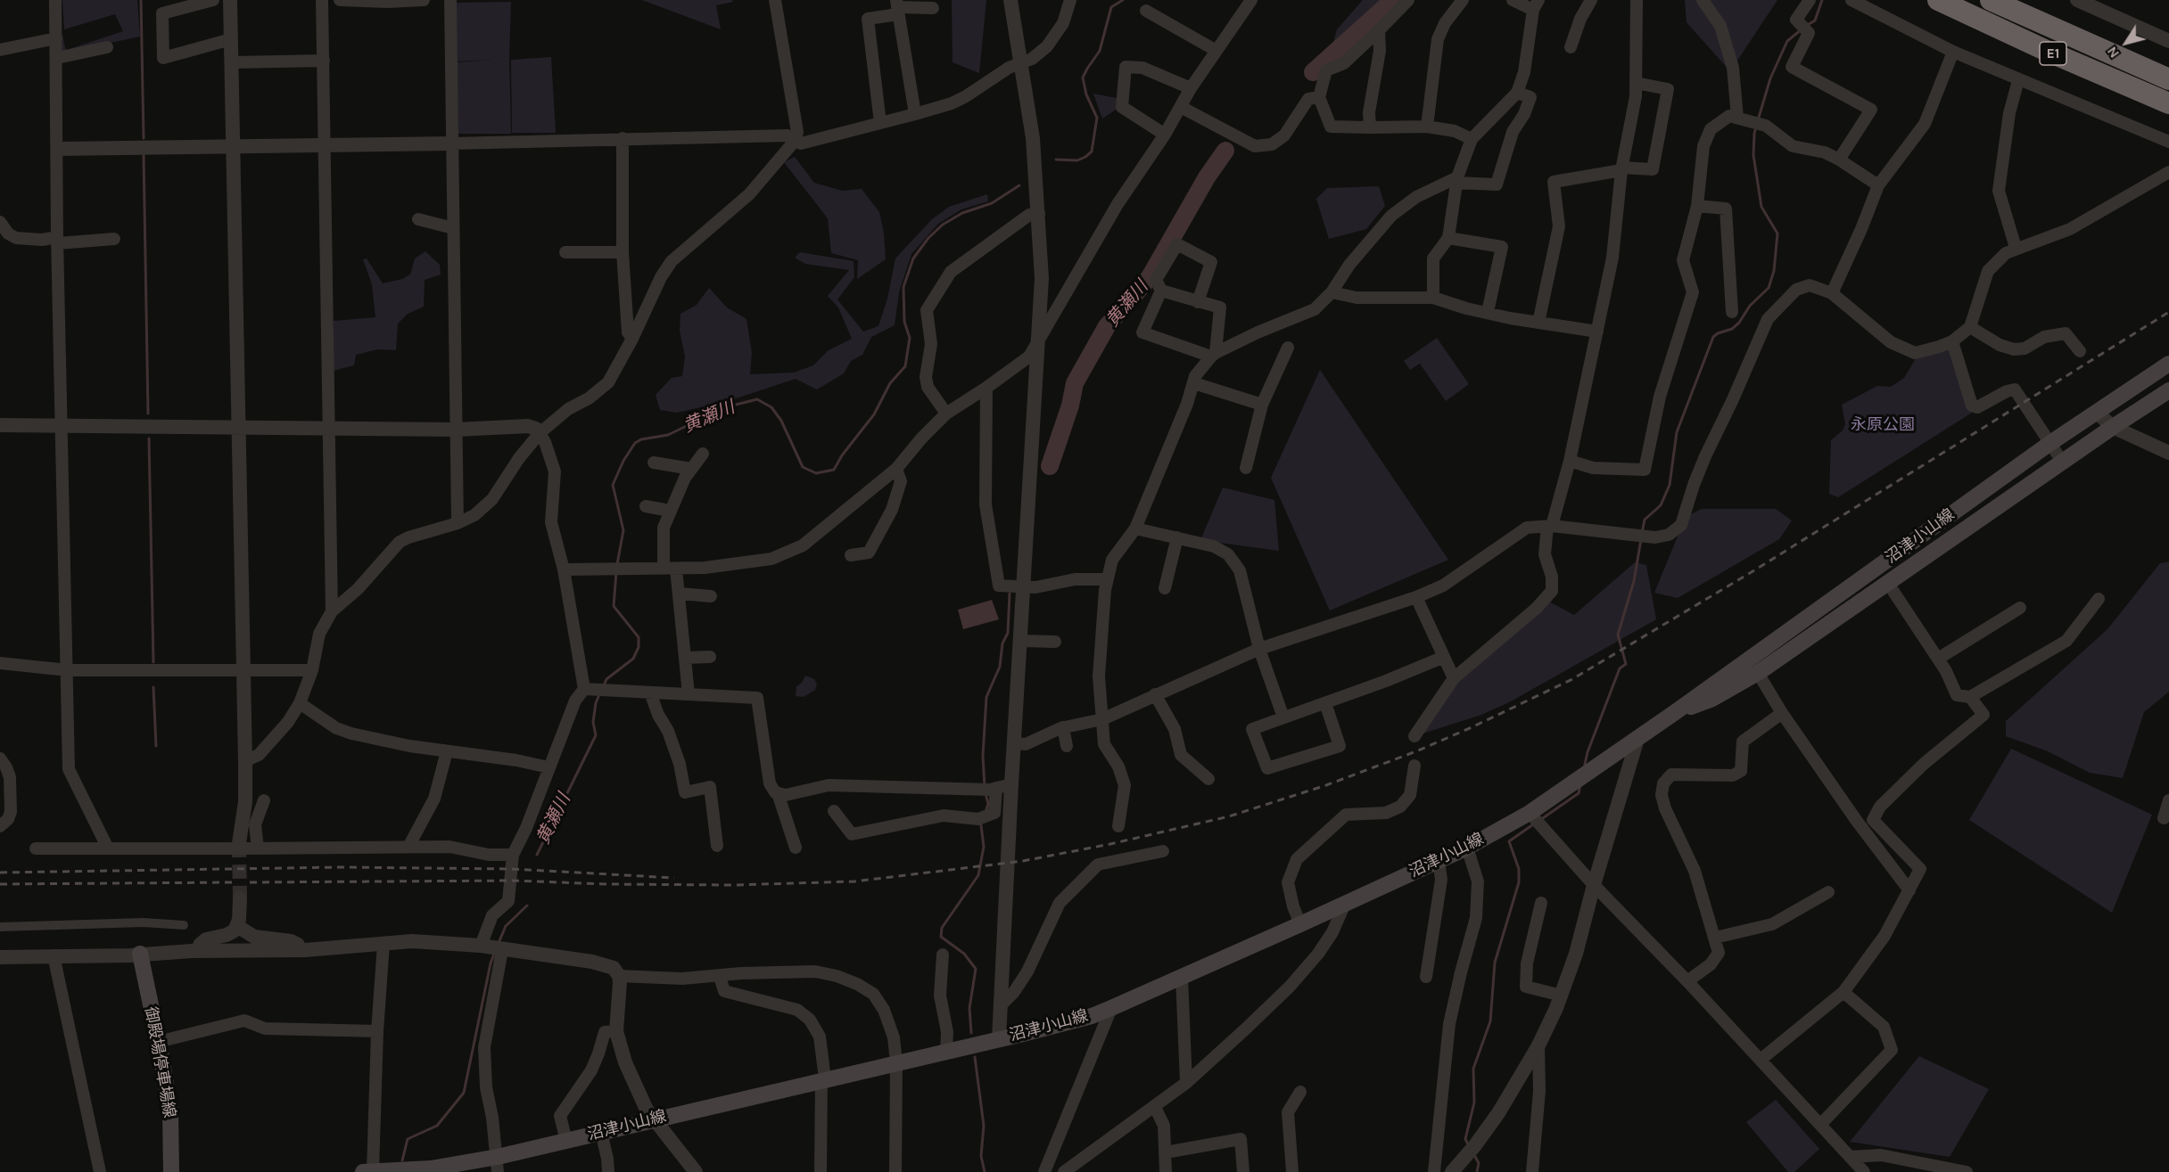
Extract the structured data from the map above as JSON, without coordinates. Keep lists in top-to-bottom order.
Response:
{
  "streets": {
    "highway": ["E1"],
    "main road": ["沼津小山線", "御殿場停車場線"]
  },
  "water": ["黄瀬川"],
  "parks": ["永原公園"],
  "north": "bottom left"
}
